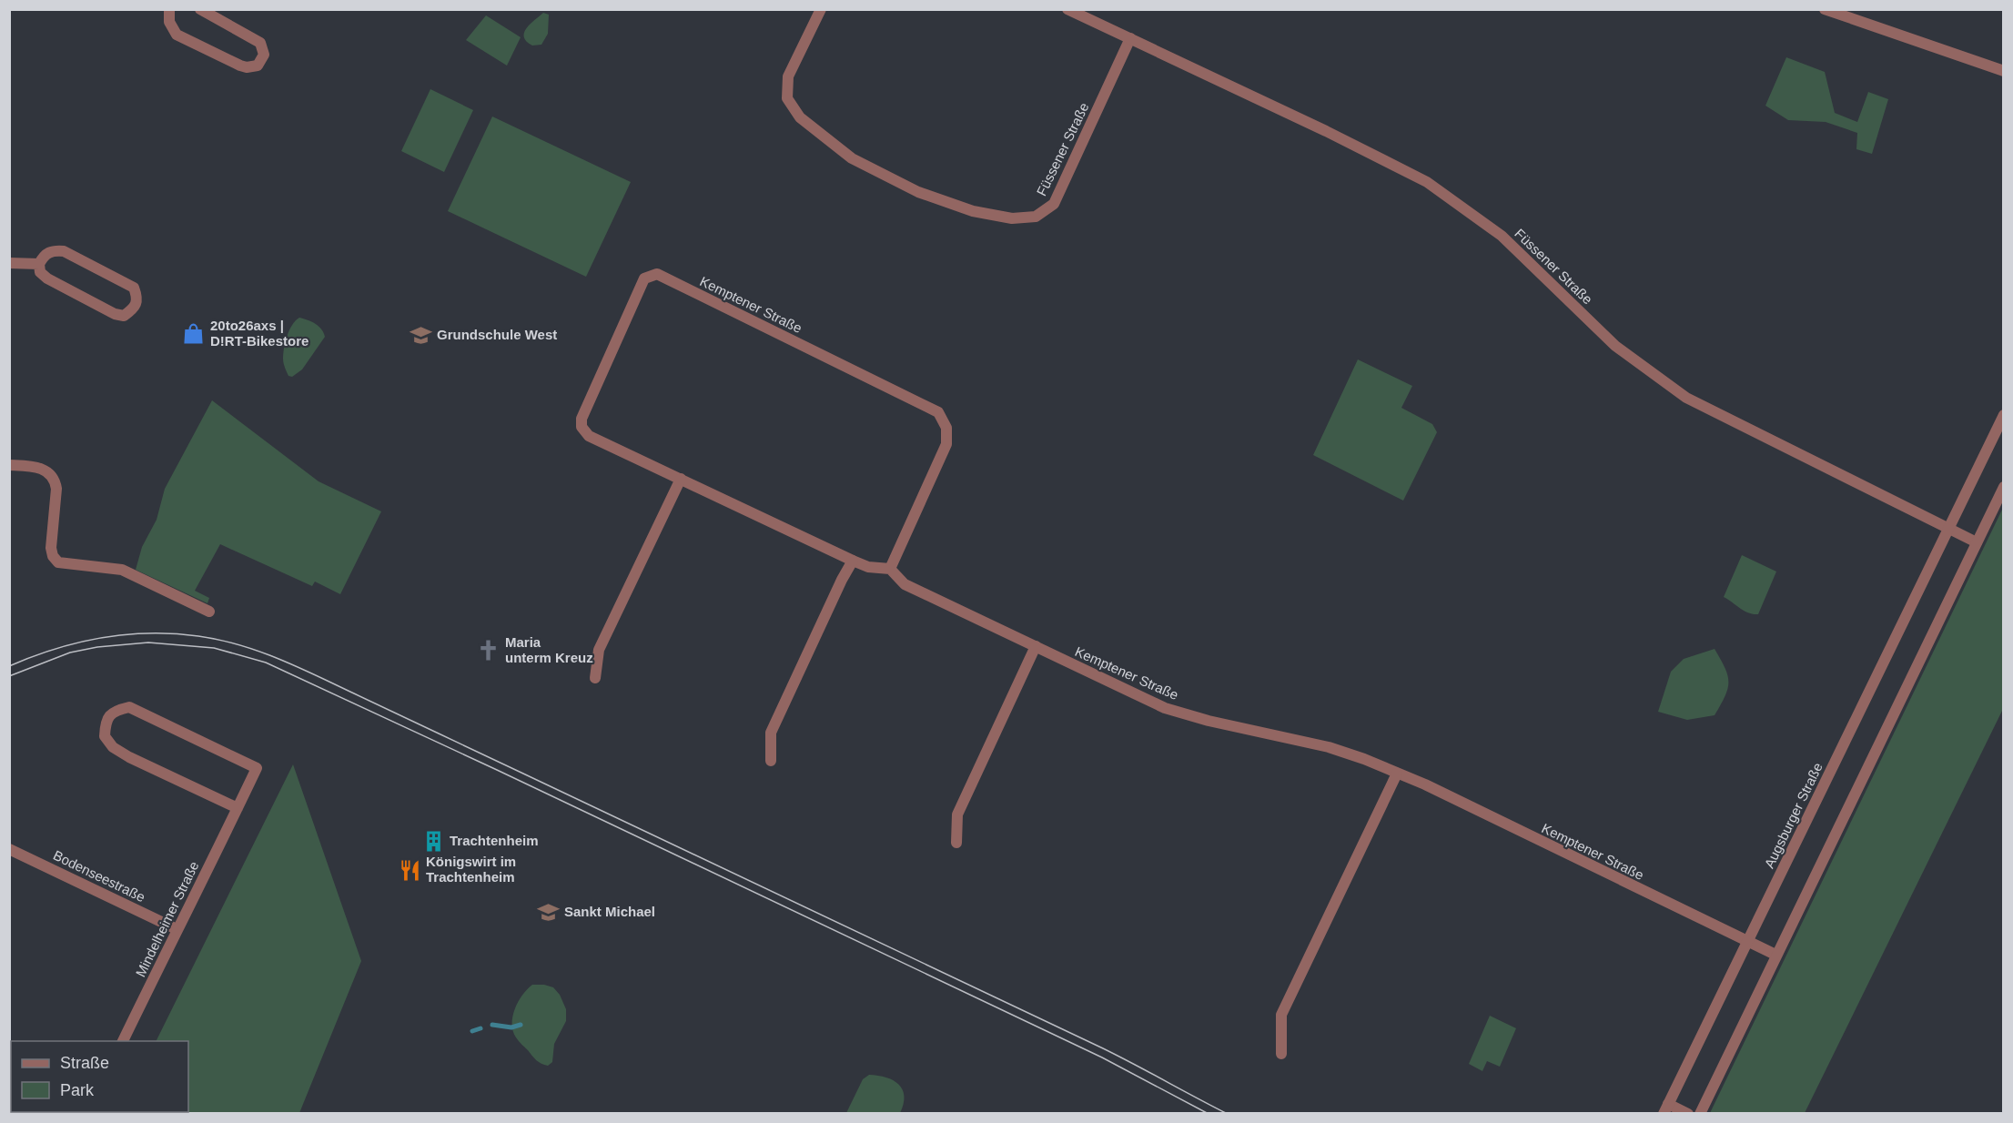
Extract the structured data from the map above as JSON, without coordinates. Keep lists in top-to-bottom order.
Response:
{
  "streets": {
    "street": [
      "Füssener Straße",
      "Kemptener Straße",
      "Augsburger Straße",
      "Bodenseestraße",
      "Mindelheimer Straße"
    ]
  },
  "crossings": [
    ["Füssener Straße", "Augsburger Straße"],
    ["Kemptener Straße", "Augsburger Straße"],
    ["Bodenseestraße", "Mindelheimer Straße"]
  ],
  "places": {
    "shop": ["20to26axs | D!RT-Bikestore"],
    "school or university": ["Grundschule West", "Sankt Michael"],
    "church": ["Maria unterm Kreuz"],
    "building": ["Trachtenheim"],
    "restaurant": ["Königswirt im Trachtenheim"]
  },
  "legend": ["Straße", "Park"]
}
